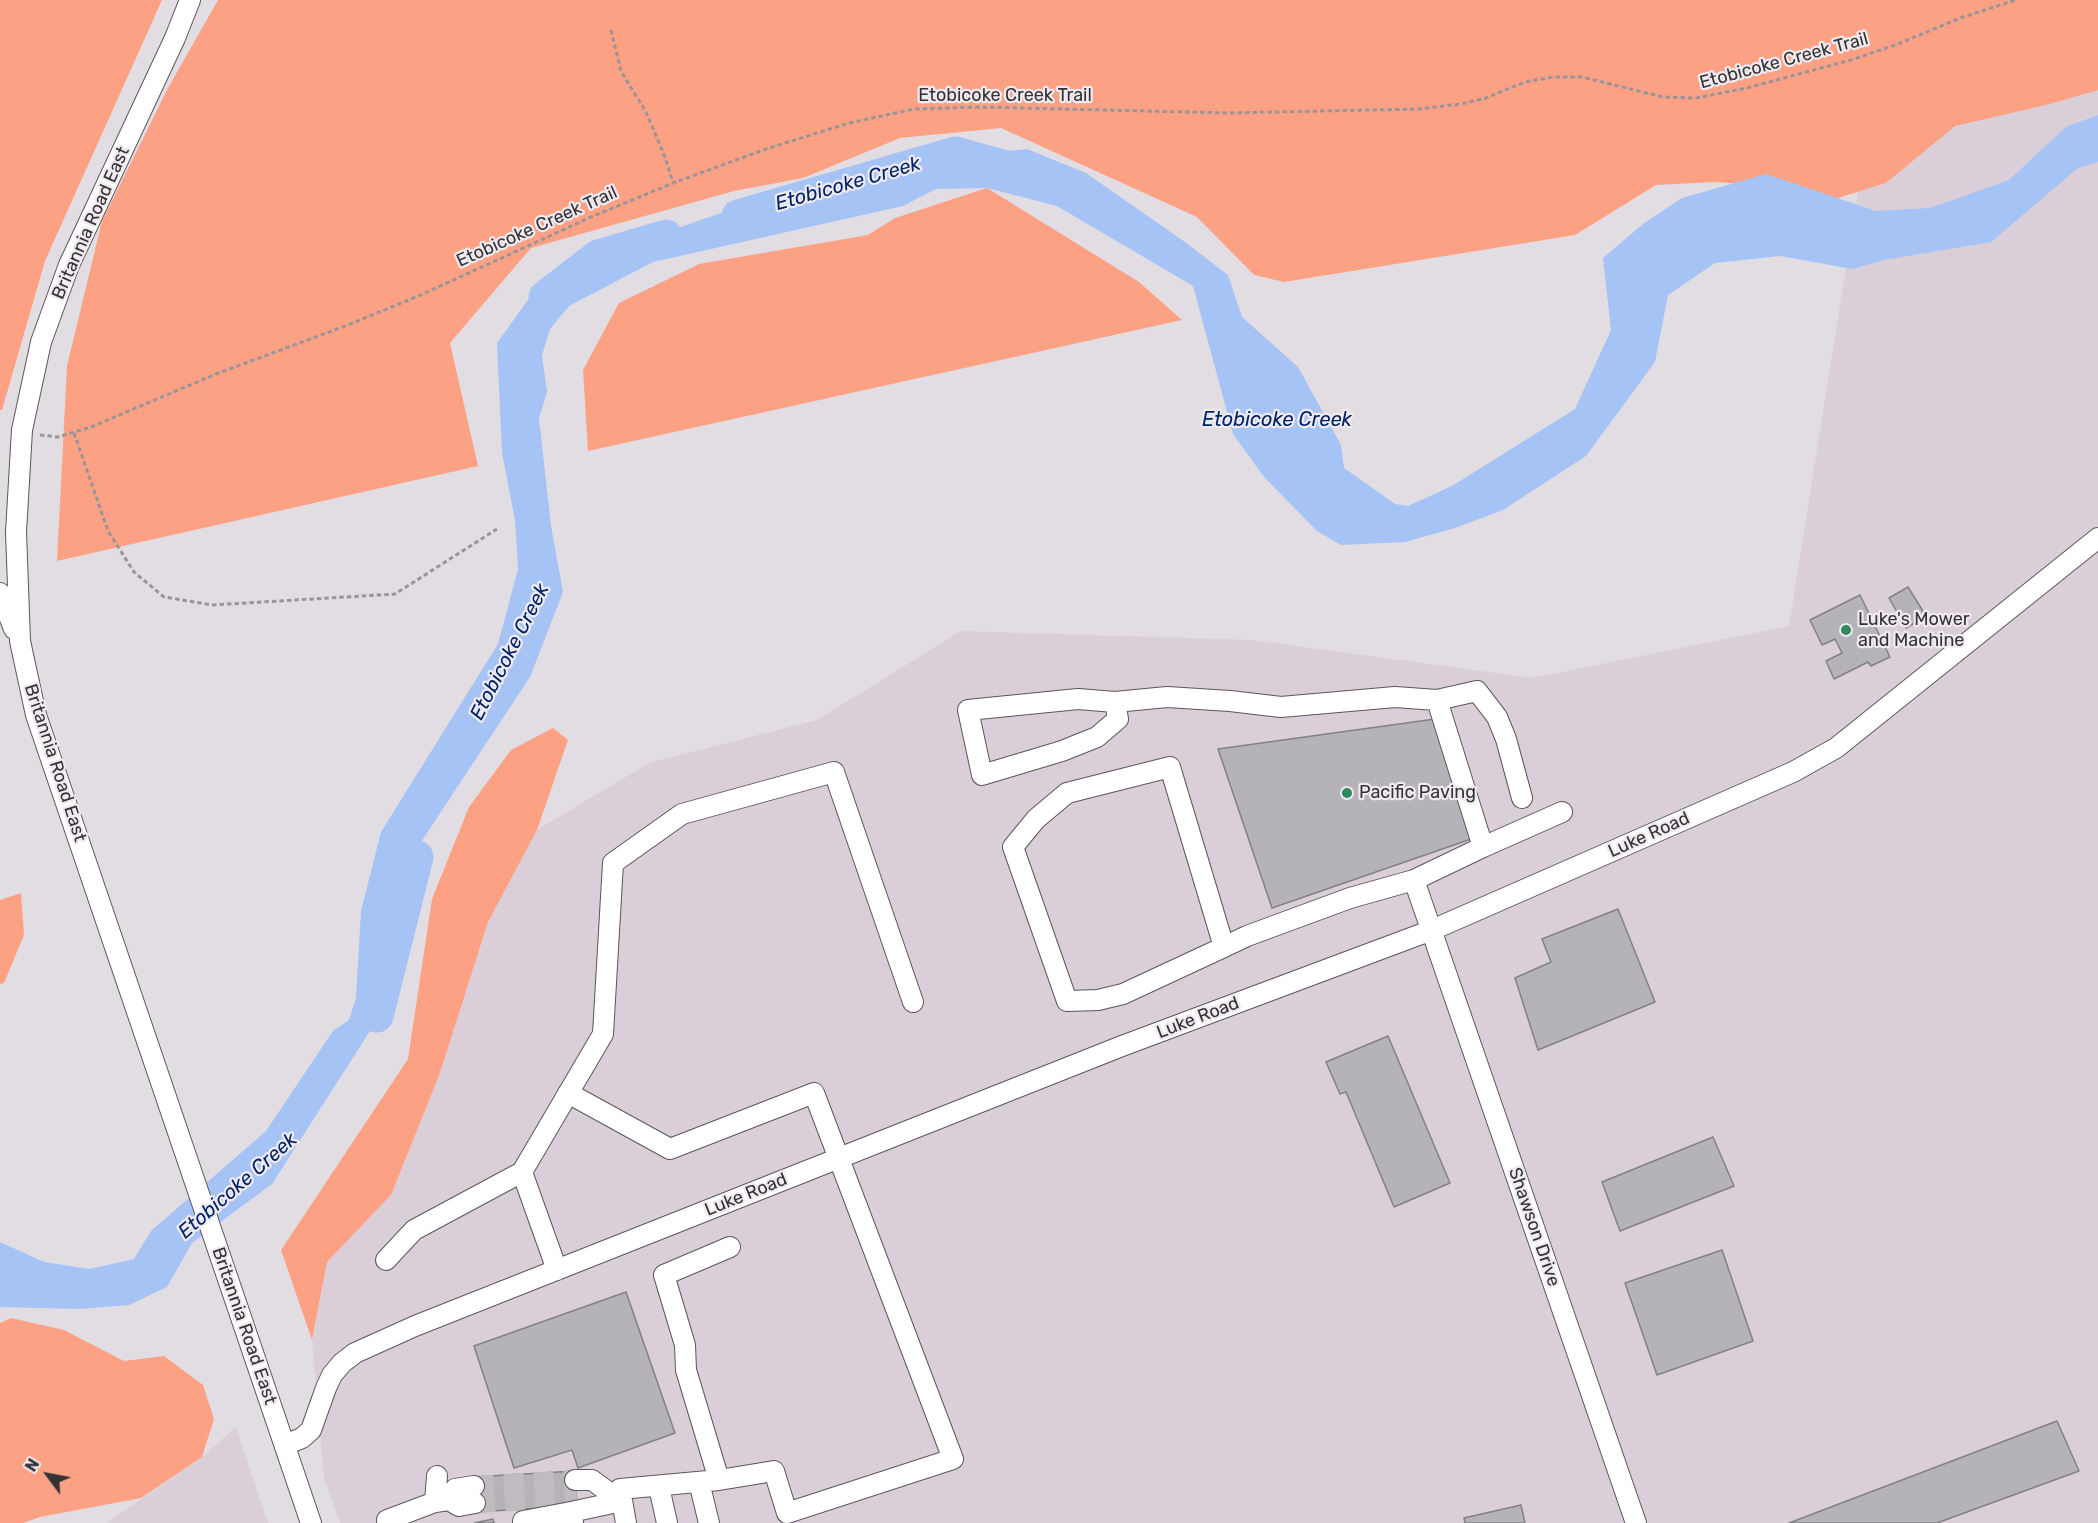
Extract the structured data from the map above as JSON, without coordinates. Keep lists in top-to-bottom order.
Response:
{
  "streets": {
    "street": ["Britannia Road East", "Luke Road", "Shawson Drive"],
    "path": ["Etobicoke Creek Trail"]
  },
  "crossings": [
    ["Etobicoke Creek Trail", "Britannia Road East"],
    ["Britannia Road East", "Luke Road"],
    ["Luke Road", "Shawson Drive"]
  ],
  "water": ["Etobicoke Creek"],
  "places": ["Luke's Mower and Machine", "Pacific Paving"],
  "north": "top left"
}
